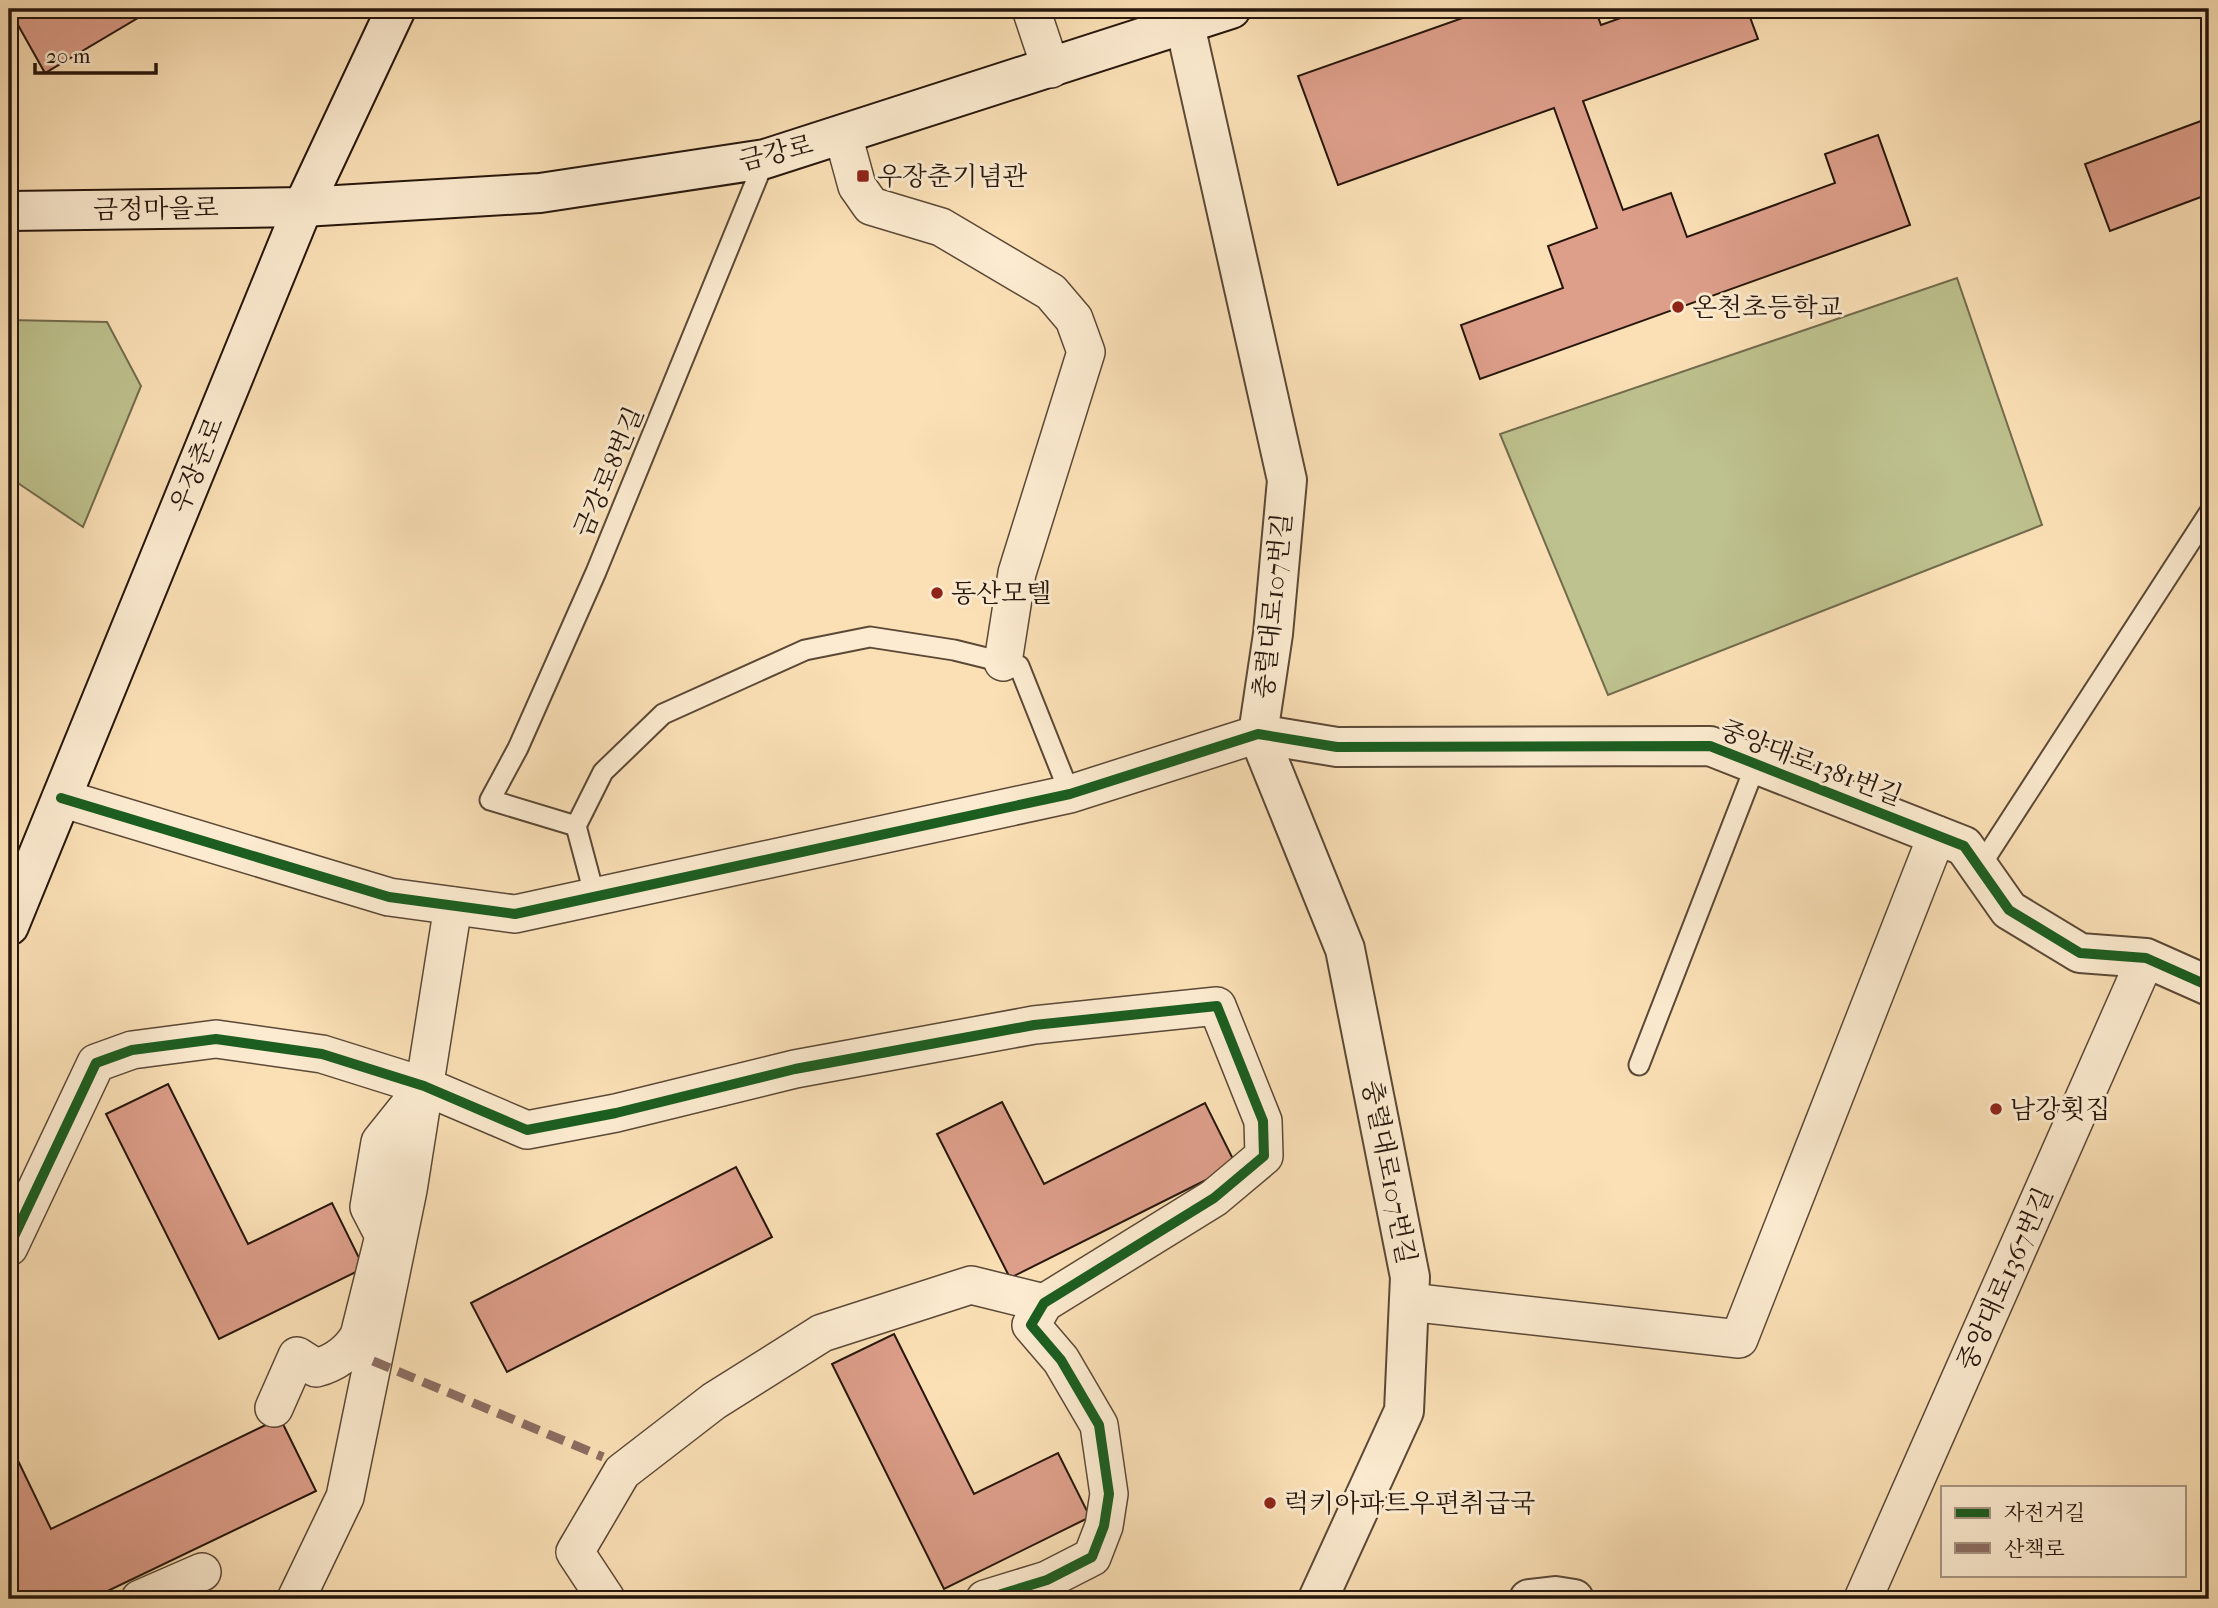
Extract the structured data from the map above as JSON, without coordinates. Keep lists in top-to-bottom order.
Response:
{
  "streets": {
    "street": [
      "금강로",
      "금정마을로",
      "우장춘로",
      "충렬대로107번길",
      "중앙대로1381번길",
      "중앙대로1367번길"
    ],
    "lane": ["금강로8번길"]
  },
  "crossings": [
    ["금강로", "금정마을로"],
    ["금강로", "우장춘로"],
    ["금강로", "금강로8번길"],
    ["금강로", "충렬대로107번길"],
    ["금정마을로", "우장춘로"],
    ["충렬대로107번길", "중앙대로1381번길"],
    ["중앙대로1381번길", "중앙대로1367번길"]
  ],
  "places": {
    "transit": ["우장춘기념관"],
    "other": [
      "온천초등학교",
      "동산모텔",
      "남강횟집",
      "럭키아파트우편취급국"
    ]
  },
  "legend": ["자전거길", "산책로"],
  "scale_bar": "20 m"
}
